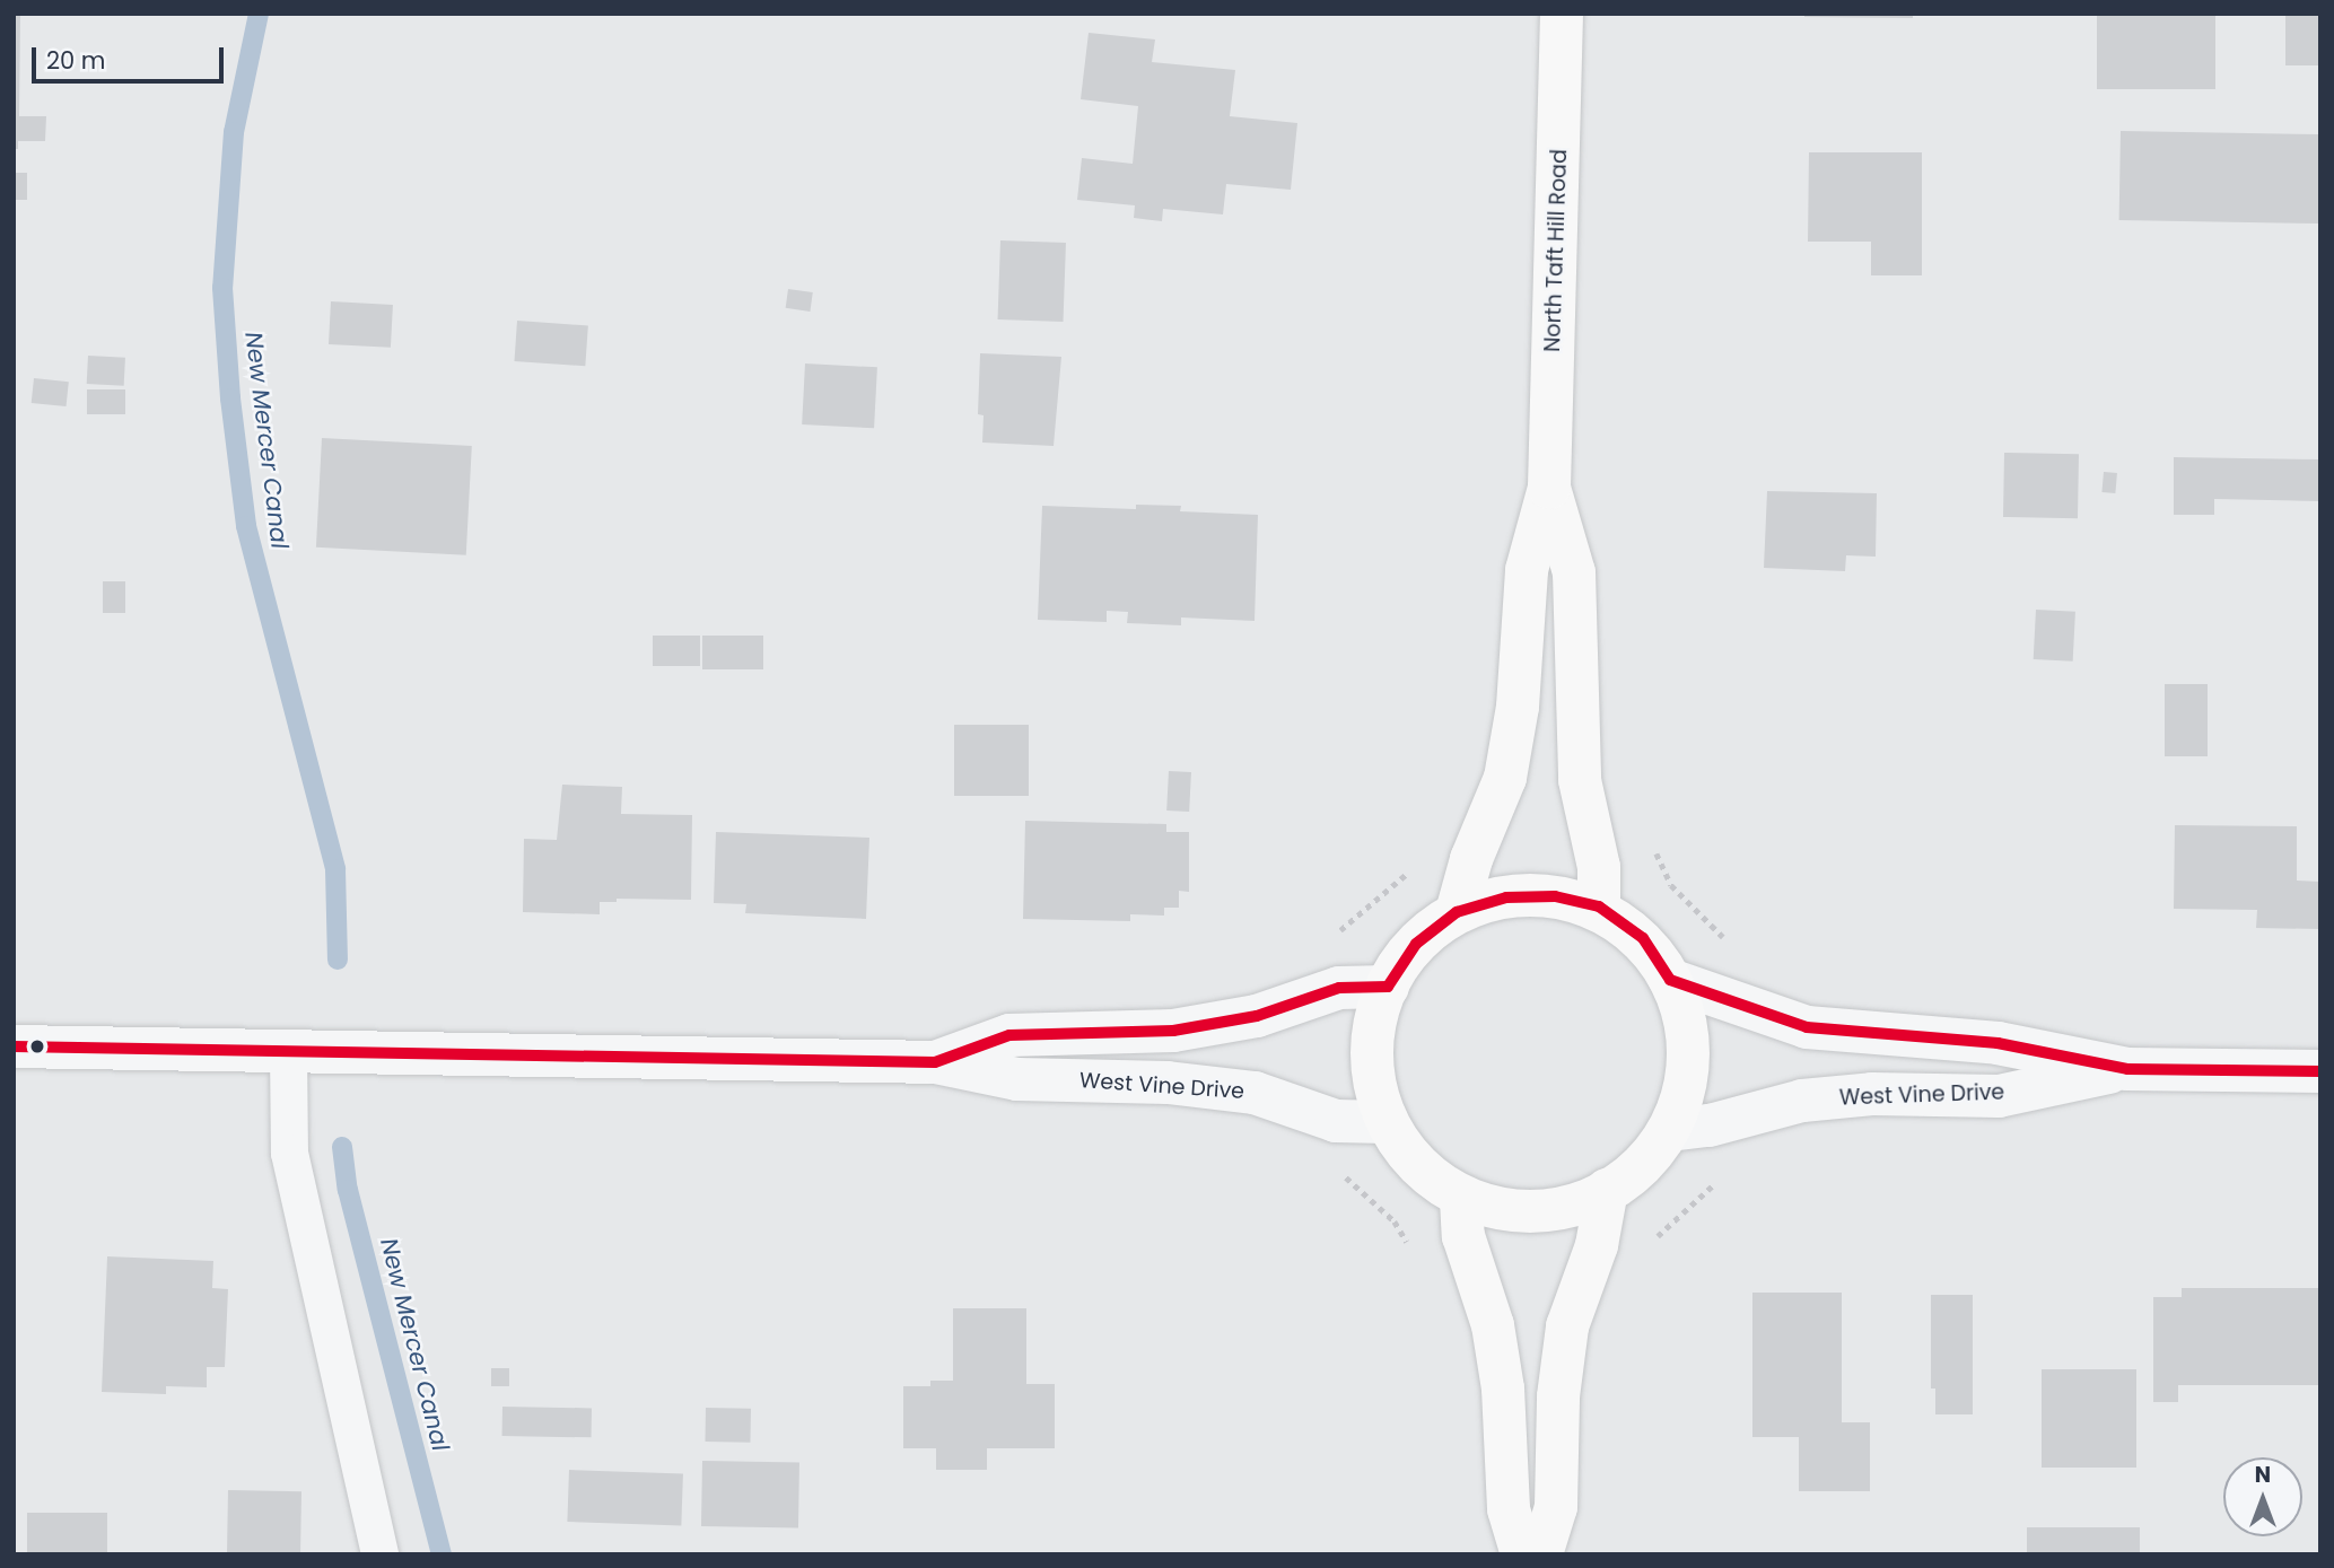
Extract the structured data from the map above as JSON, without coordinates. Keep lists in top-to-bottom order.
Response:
{
  "streets": {
    "main road": ["North Taft Hill Road"],
    "street": ["West Vine Drive"]
  },
  "water": ["New Mercer Canal"],
  "scale_bar": "20 m",
  "north": "top"
}
